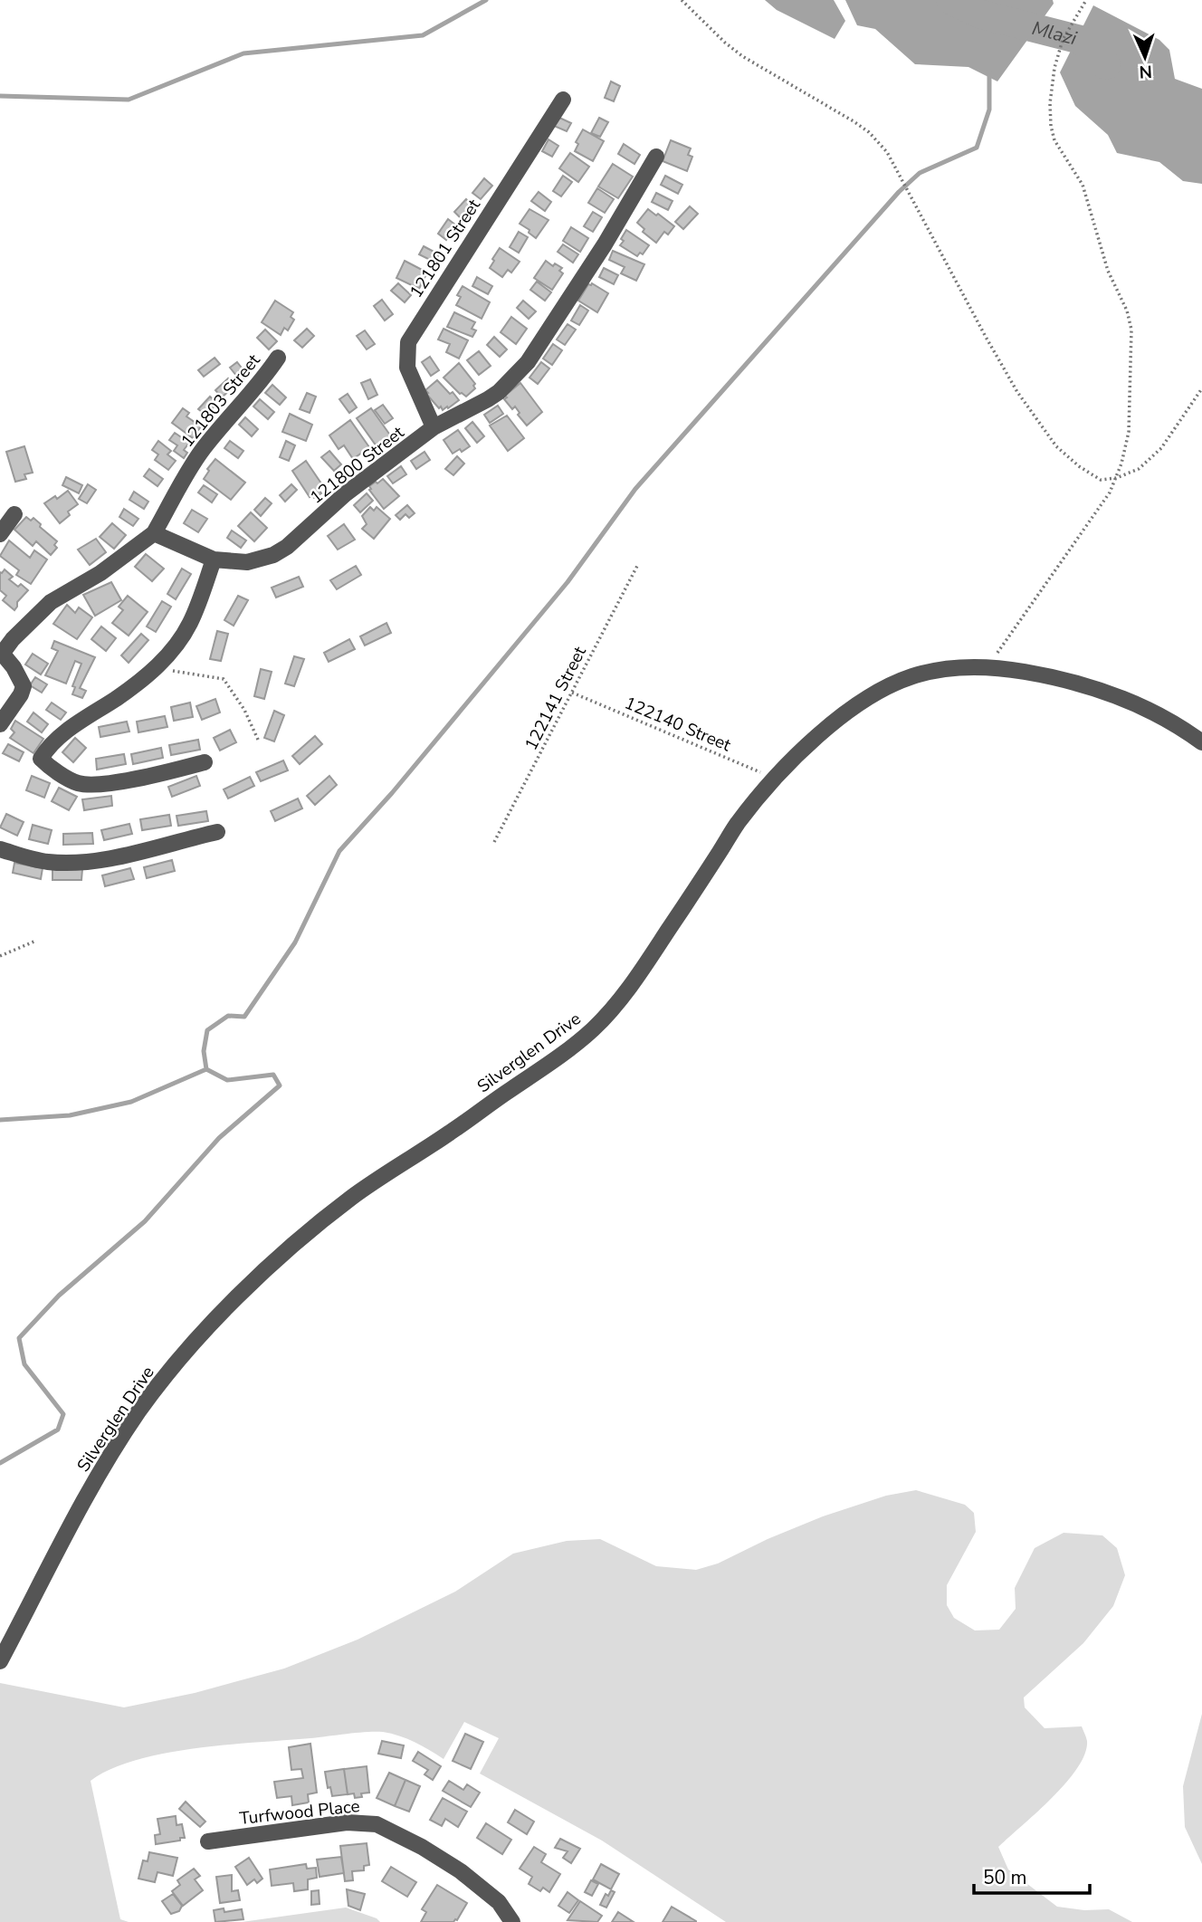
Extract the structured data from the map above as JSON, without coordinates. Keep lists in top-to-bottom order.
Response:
{
  "streets": {
    "street": [
      "121801 Street",
      "121803 Street",
      "121800 Street",
      "Silverglen Drive",
      "Turfwood Place"
    ],
    "path": ["122141 Street", "122140 Street"]
  },
  "crossings": [
    ["121801 Street", "121800 Street"],
    ["121803 Street", "121800 Street"],
    ["122141 Street", "122140 Street"],
    ["122140 Street", "Silverglen Drive"]
  ],
  "water": ["Mlazi"],
  "scale_bar": "50 m",
  "north": "bottom"
}
